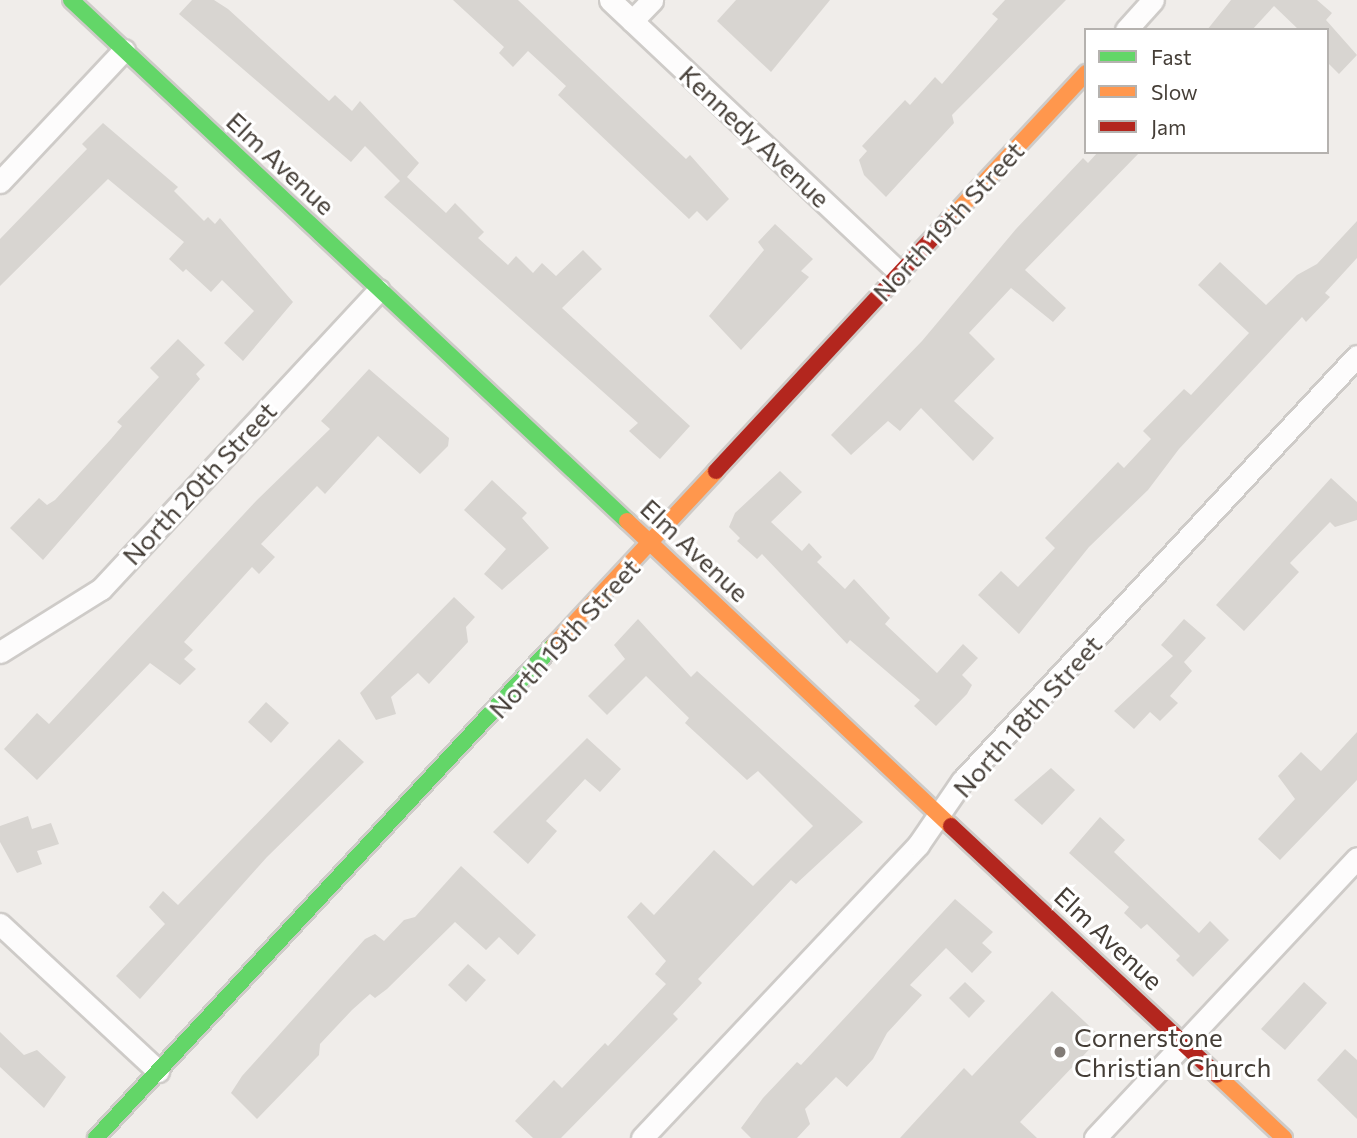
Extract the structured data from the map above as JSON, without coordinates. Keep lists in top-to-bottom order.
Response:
{
  "streets": {
    "street": [
      "Kennedy Avenue",
      "Elm Avenue",
      "North 19th Street",
      "North 20th Street",
      "North 18th Street"
    ]
  },
  "crossings": [
    ["Kennedy Avenue", "North 19th Street"],
    ["Elm Avenue", "North 19th Street"],
    ["Elm Avenue", "North 20th Street"],
    ["Elm Avenue", "North 18th Street"]
  ],
  "places": ["Cornerstone Christian Church"],
  "legend": ["Fast", "Slow", "Jam"]
}
